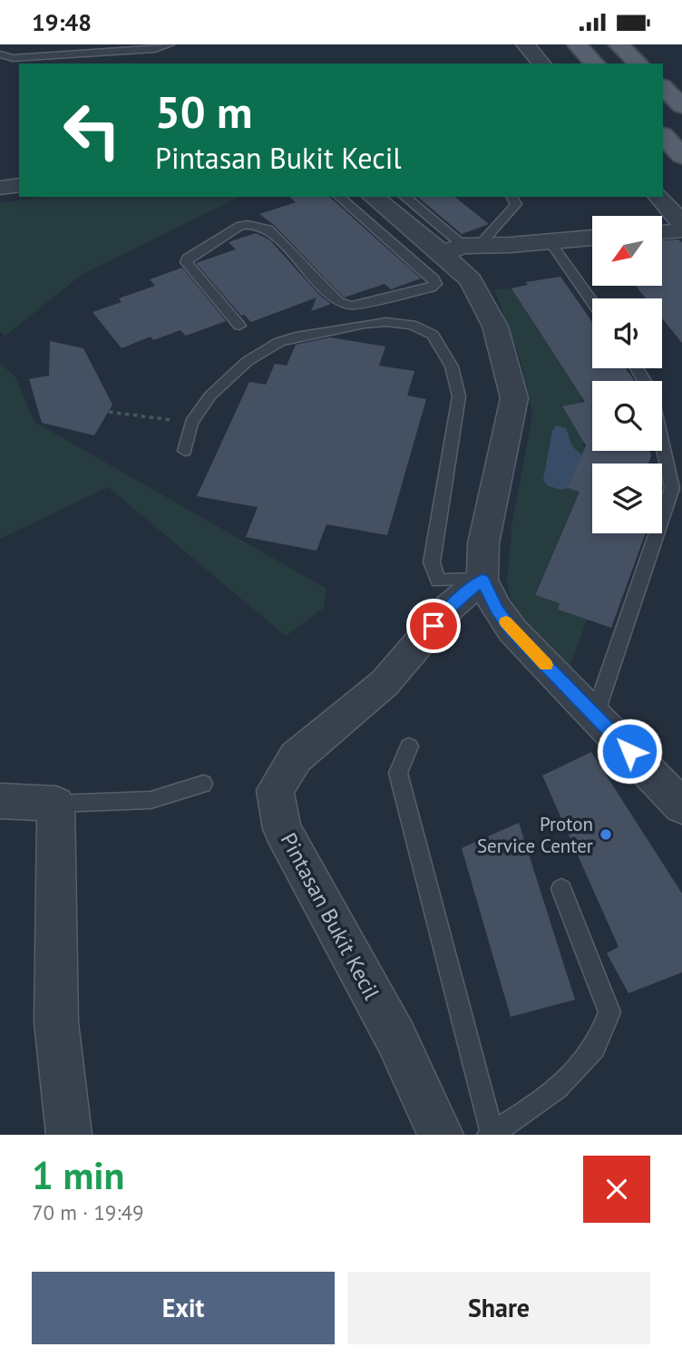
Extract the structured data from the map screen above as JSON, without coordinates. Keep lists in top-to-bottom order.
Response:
{
  "streets": {
    "street": ["Pintasan Bukit Kecil"]
  },
  "places": ["Proton Service Center"],
  "north": "bottom left",
  "page": {
    "status": "19:48",
    "turn": ["50 m", "Pintasan Bukit Kecil"],
    "heading": ["1 min", "70 m · 19:49"],
    "buttons": ["Exit", "Share"]
  }
}
